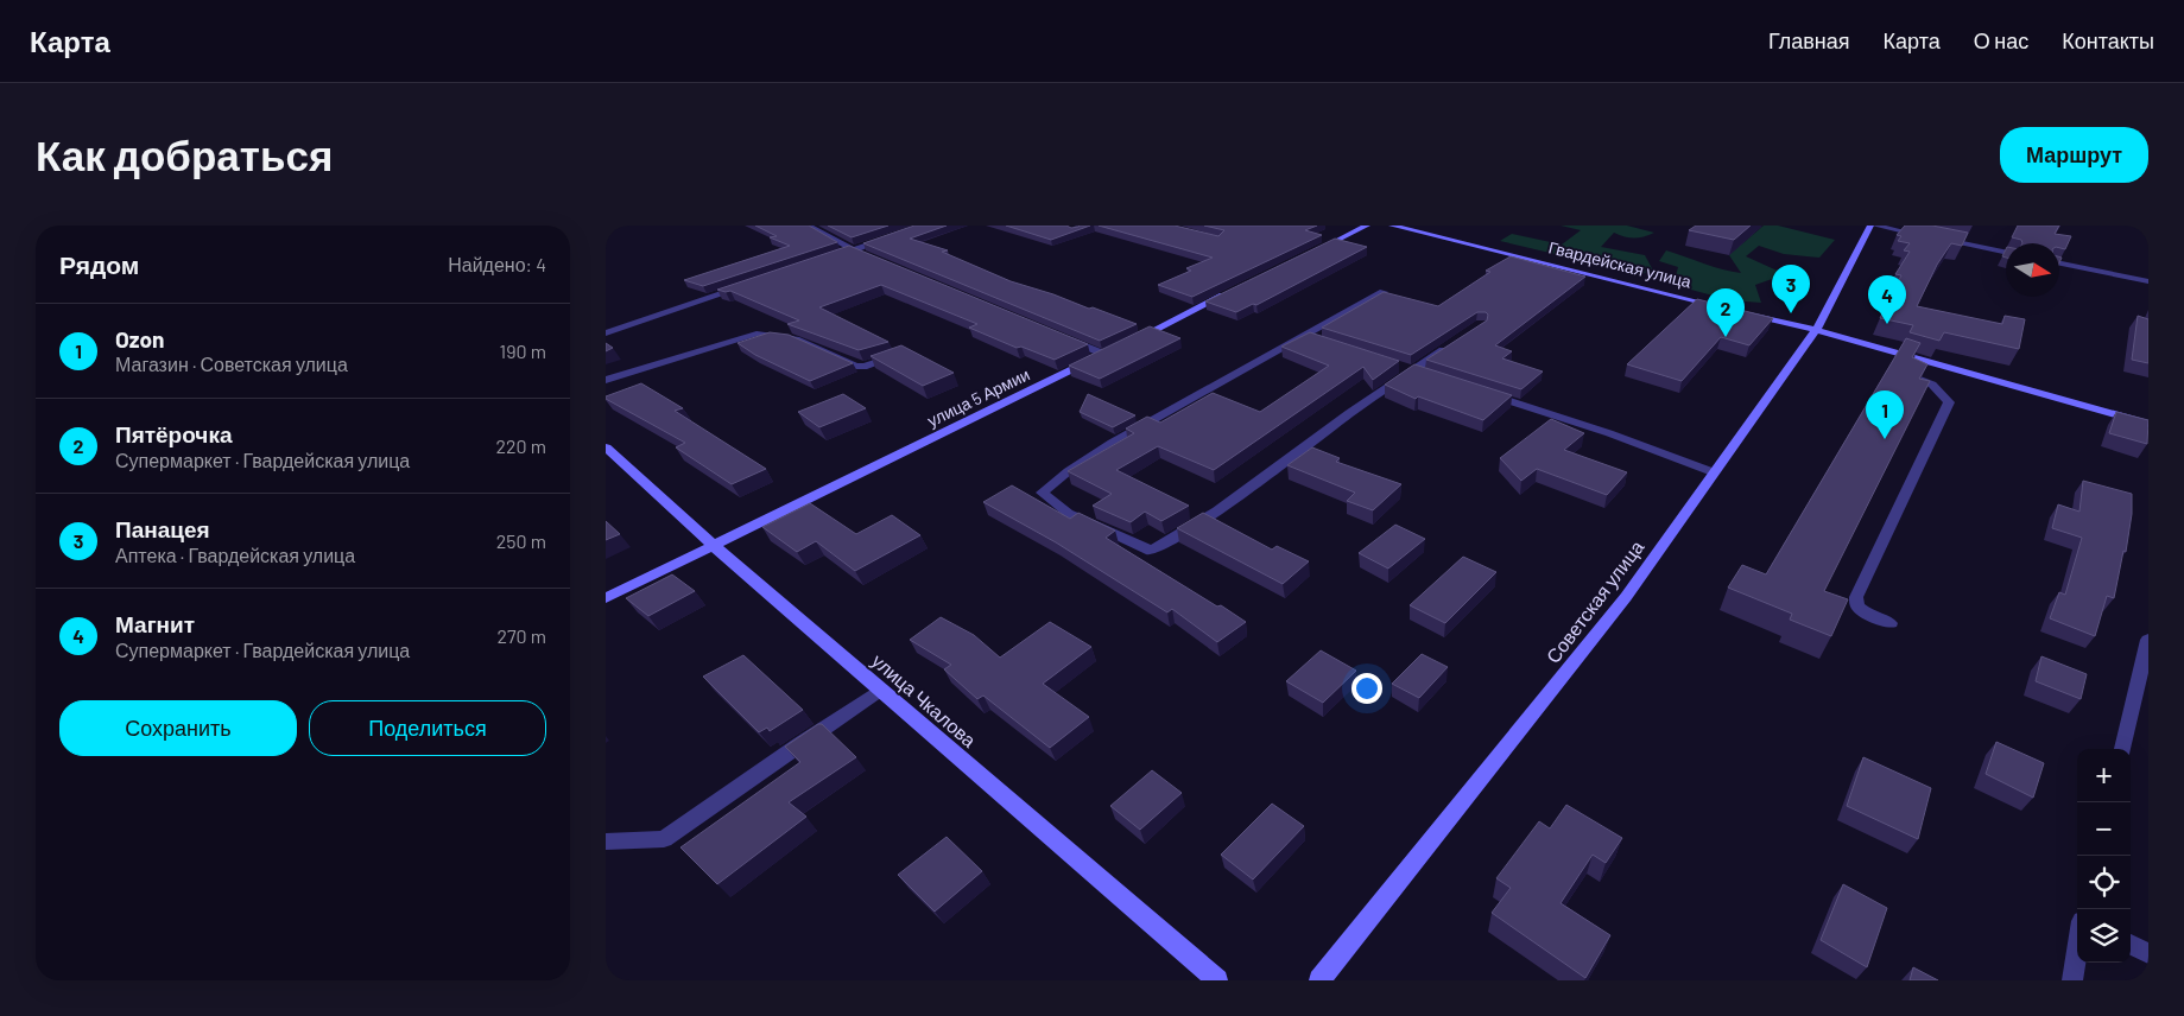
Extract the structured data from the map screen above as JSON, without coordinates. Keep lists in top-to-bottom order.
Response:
{
  "streets": {
    "main road": [
      "Гвардейская улица",
      "улица 5 Армии",
      "Советская улица",
      "улица Чкалова"
    ]
  },
  "crossings": [
    ["улица 5 Армии", "улица Чкалова"]
  ],
  "north": "right",
  "page": {
    "header": "Карта",
    "nav": [
      "Главная",
      "Карта",
      "О нас",
      "Контакты"
    ],
    "buttons": [
      "Маршрут",
      ["Сохранить", "Поделиться"]
    ],
    "title": "Как добраться",
    "heading": ["Рядом", "Найдено: 4"],
    "pins": [
      "3",
      "4",
      "2",
      "1"
    ],
    "list": [
      {
        "mark": "1",
        "name": "Ozon",
        "note": "Магазин · Советская улица",
        "value": "190 m"
      },
      {
        "mark": "2",
        "name": "Пятёрочка",
        "note": "Супермаркет · Гвардейская улица",
        "value": "220 m"
      },
      {
        "mark": "3",
        "name": "Панацея",
        "note": "Аптека · Гвардейская улица",
        "value": "250 m"
      },
      {
        "mark": "4",
        "name": "Магнит",
        "note": "Супермаркет · Гвардейская улица",
        "value": "270 m"
      }
    ],
    "map_buttons": ["+", "−"]
  }
}
